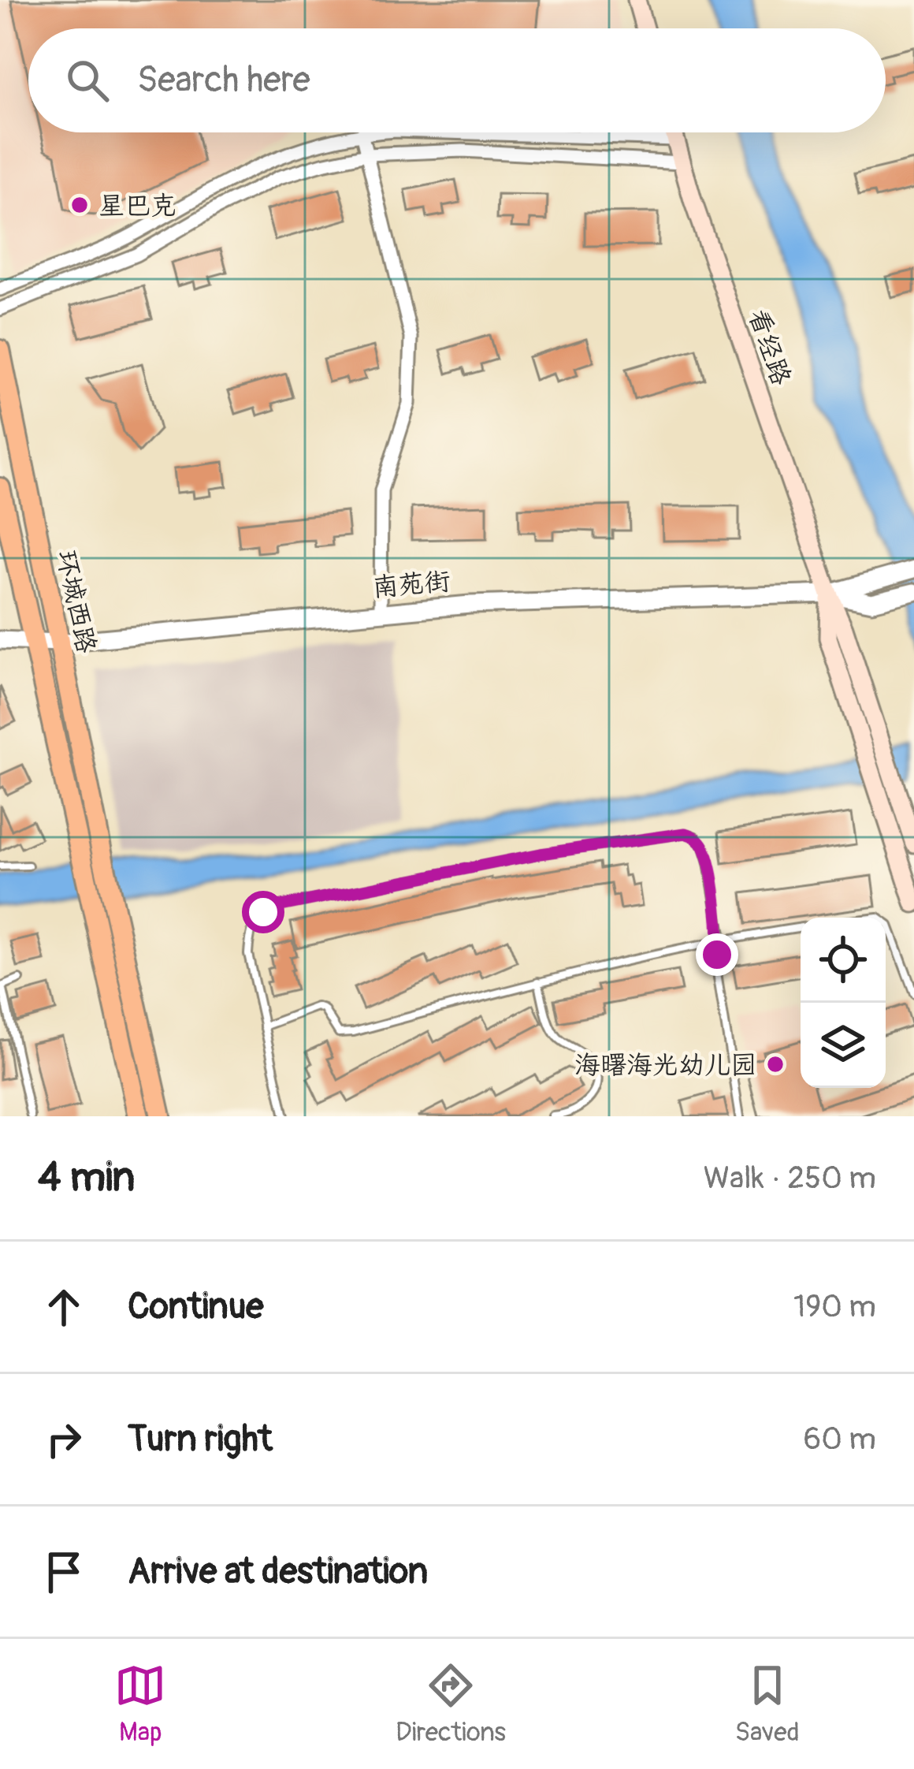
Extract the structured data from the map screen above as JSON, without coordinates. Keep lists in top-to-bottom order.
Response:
{
  "streets": {
    "main road": ["看经路", "环城西路"],
    "street": ["南苑街"]
  },
  "crossings": [
    ["看经路", "南苑街"],
    ["南苑街", "环城西路"]
  ],
  "places": ["星巴克", "海曙海光幼儿园"],
  "page": {
    "search": "Search here",
    "heading": ["4 min", "Walk · 250 m"],
    "list": [
      ["Continue", "190 m"],
      ["Turn right", "60 m"],
      "Arrive at destination"
    ],
    "nav": ["Map", "Directions", "Saved"]
  }
}
